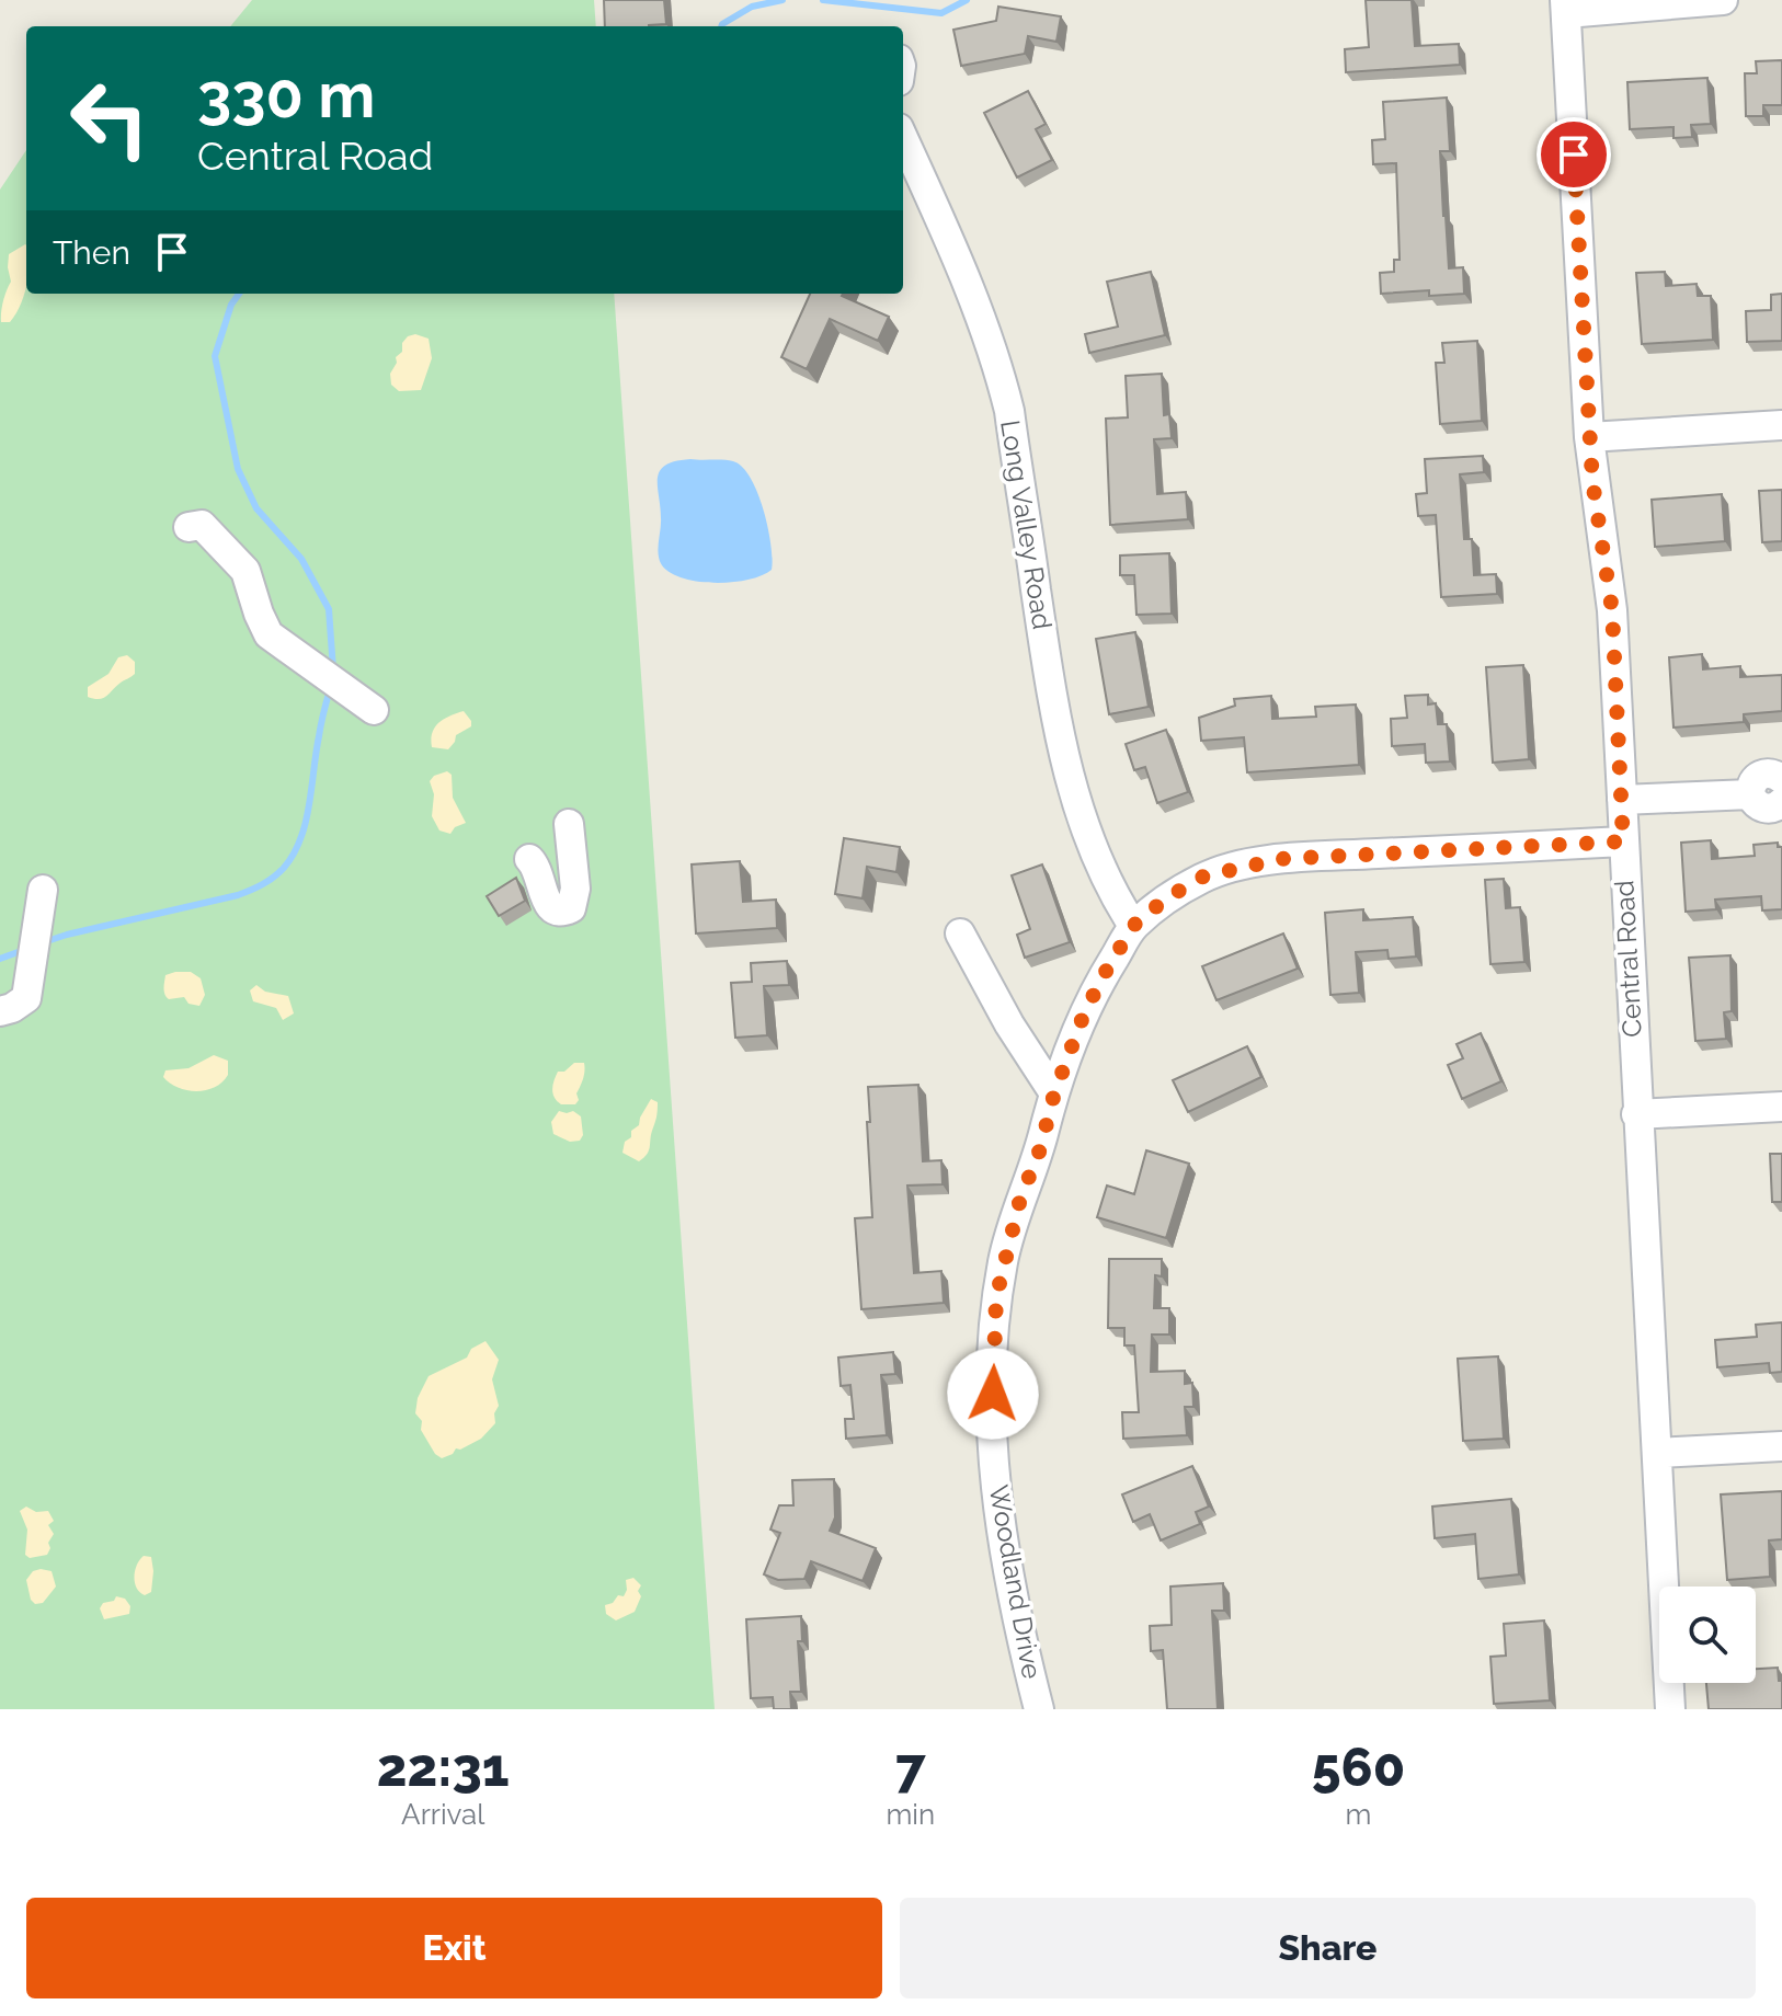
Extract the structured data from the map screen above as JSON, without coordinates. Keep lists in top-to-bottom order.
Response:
{
  "streets": {
    "street": ["Long Valley Road", "Central Road", "Woodland Drive"]
  },
  "crossings": [
    ["Long Valley Road", "Woodland Drive"],
    ["Central Road", "Woodland Drive"]
  ],
  "page": {
    "turn": ["330 m", "Central Road"],
    "then": "Then",
    "eta": [
      "22:31",
      "Arrival",
      "7",
      "min",
      "560",
      "m"
    ],
    "buttons": ["Exit", "Share"]
  }
}
